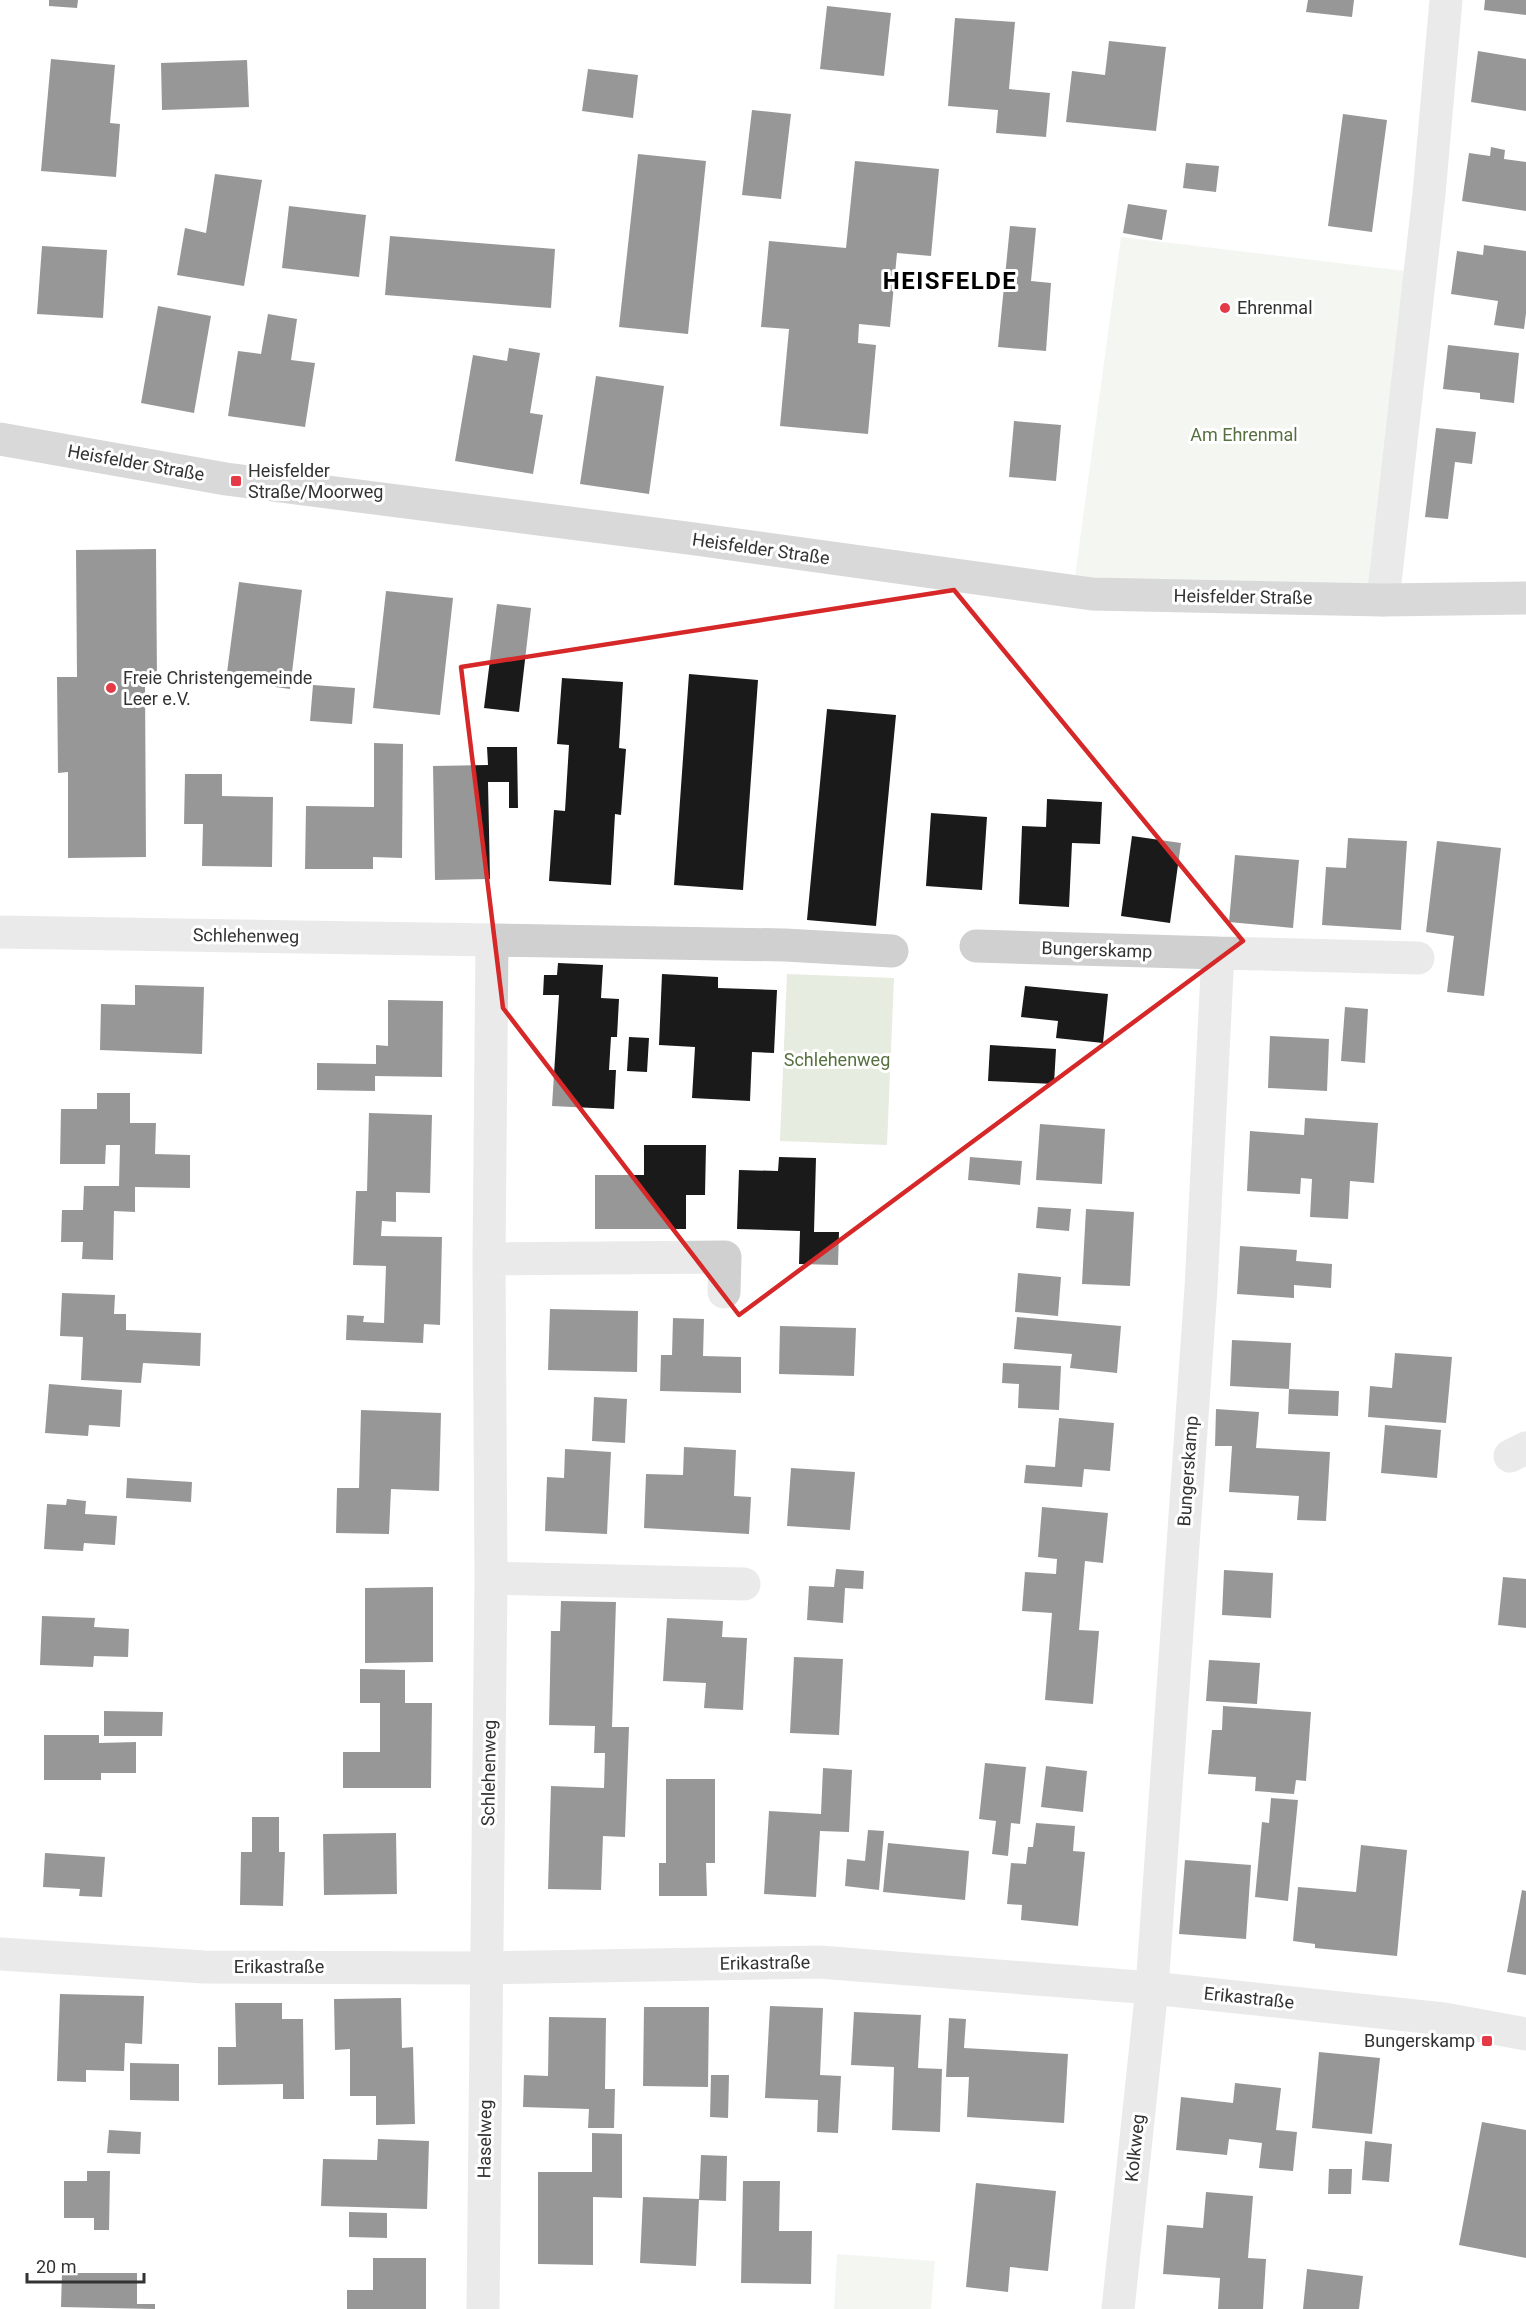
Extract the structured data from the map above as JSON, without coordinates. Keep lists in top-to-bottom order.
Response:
{
  "streets": {
    "main road": ["Heisfelder Straße"],
    "street": [
      "Schlehenweg",
      "Bungerskamp",
      "Erikastraße",
      "Haselweg",
      "Kolkweg"
    ]
  },
  "crossings": [
    ["Schlehenweg", "Erikastraße"],
    ["Schlehenweg", "Haselweg"],
    ["Bungerskamp", "Erikastraße"],
    ["Bungerskamp", "Kolkweg"],
    ["Erikastraße", "Haselweg"],
    ["Erikastraße", "Kolkweg"]
  ],
  "districts": ["HEISFELDE"],
  "parks": ["Am Ehrenmal", "Schlehenweg"],
  "places": {
    "other": ["Ehrenmal", "Freie Christengemeinde Leer e.V."],
    "transit": ["Heisfelder Straße/Moorweg", "Bungerskamp"]
  },
  "scale_bar": "20 m"
}
